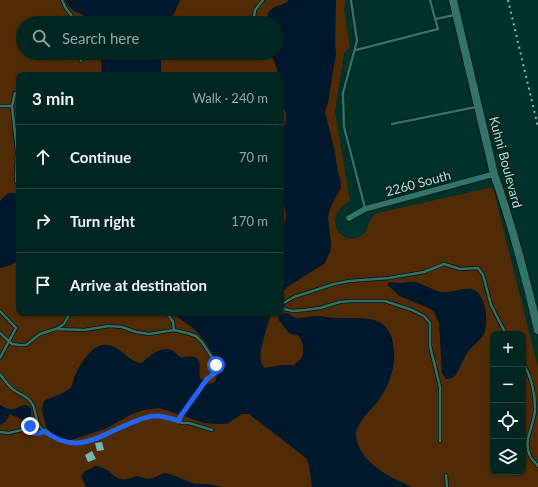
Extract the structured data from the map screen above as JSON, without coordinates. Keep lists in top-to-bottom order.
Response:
{
  "streets": {
    "street": ["Kuhni Boulevard", "2260 South"]
  },
  "crossings": [
    ["Kuhni Boulevard", "2260 South"]
  ],
  "page": {
    "search": "Search here",
    "heading": ["3 min", "Walk · 240 m"],
    "list": [
      ["Continue", "70 m"],
      ["Turn right", "170 m"],
      "Arrive at destination"
    ],
    "map_buttons": ["+", "−"]
  }
}
